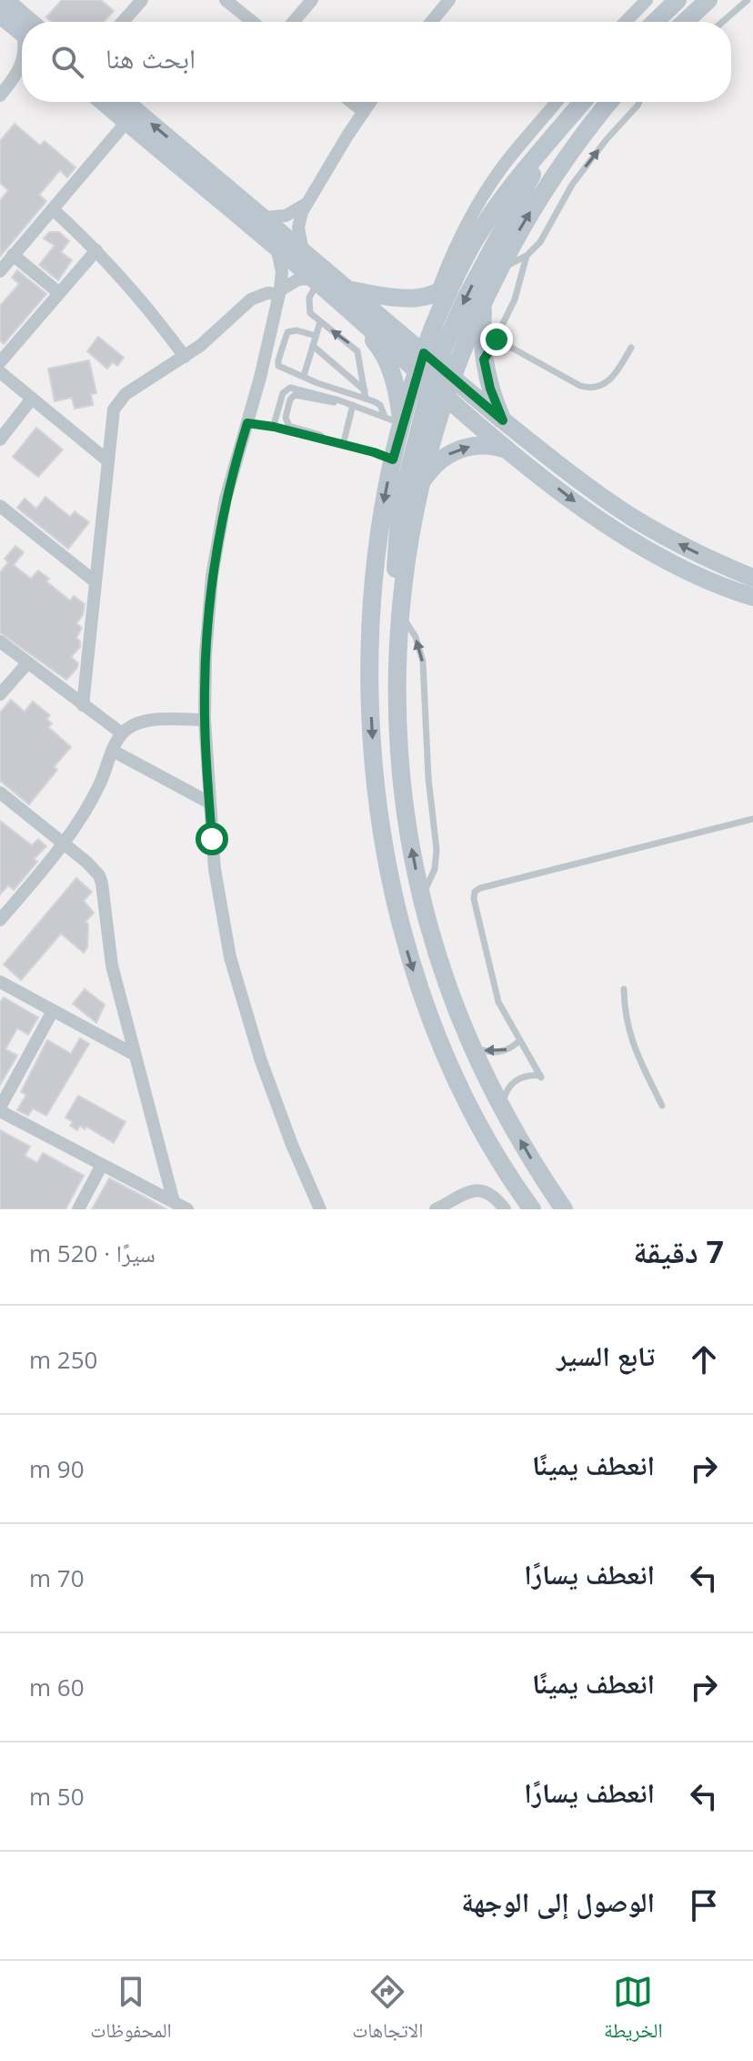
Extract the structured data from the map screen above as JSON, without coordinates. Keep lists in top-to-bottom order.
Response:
{
  "page": {
    "search": "ابحث هنا",
    "heading": ["7 دقيقة", "سيرًا · 520 m"],
    "list": [
      ["تابع السير", "250 m"],
      ["انعطف يمينًا", "90 m"],
      ["انعطف يسارًا", "70 m"],
      ["انعطف يمينًا", "60 m"],
      ["انعطف يسارًا", "50 m"],
      "الوصول إلى الوجهة"
    ],
    "nav": ["الخريطة", "الاتجاهات", "المحفوظات"]
  }
}
